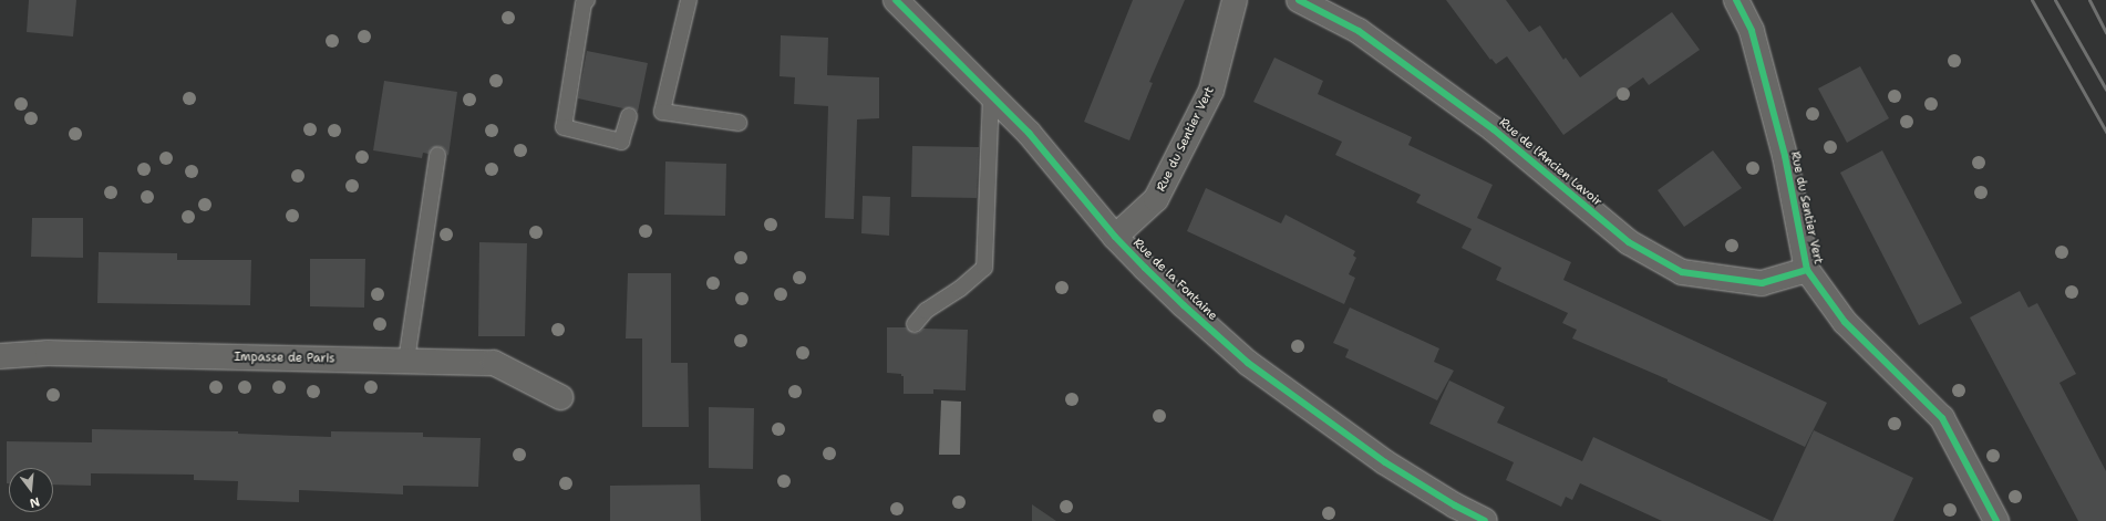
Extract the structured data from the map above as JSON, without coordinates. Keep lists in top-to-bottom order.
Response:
{
  "streets": {
    "street": [
      "Rue du Sentier Vert",
      "Rue de l'Ancien Lavoir",
      "Rue de la Fontaine",
      "Impasse de Paris"
    ]
  },
  "crossings": [
    ["Rue du Sentier Vert", "Rue de l'Ancien Lavoir"],
    ["Rue du Sentier Vert", "Rue de la Fontaine"]
  ],
  "north": "bottom"
}
